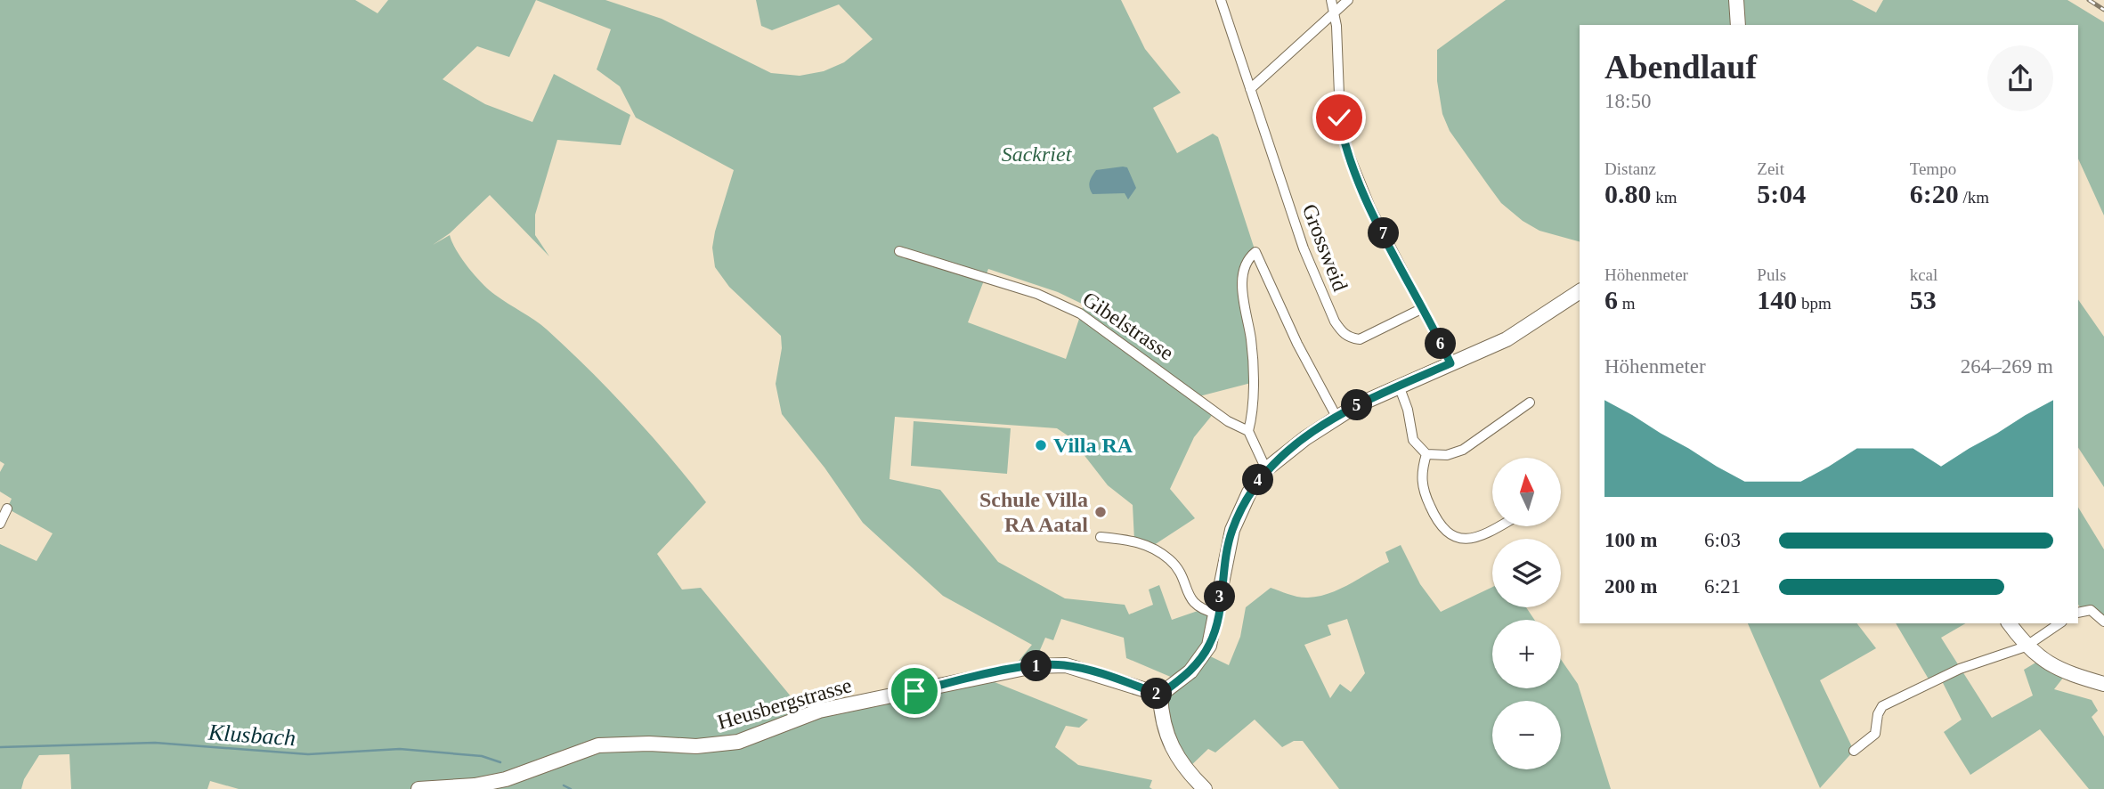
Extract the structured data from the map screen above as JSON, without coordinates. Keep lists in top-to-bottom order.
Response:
{
  "streets": {
    "street": ["Grossweid", "Gibelstrasse", "Heusbergstrasse"]
  },
  "water": ["Klusbach"],
  "parks": ["Sackriet"],
  "places": ["Villa RA", "Schule Villa RA Aatal"],
  "north": "top",
  "page": {
    "heading": ["Abendlauf", "18:50"],
    "stats": [
      ["Distanz", "0.80 km"],
      ["Zeit", "5:04"],
      ["Tempo", "6:20 /km"],
      ["Höhenmeter", "6 m"],
      ["Puls", "140 bpm"],
      ["kcal", "53"]
    ],
    "pins": [
      "7",
      "6",
      "5",
      "4",
      "3",
      "1",
      "2"
    ],
    "chart": ["Höhenmeter", "264–269 m"],
    "map_buttons": ["+", "−"],
    "list": [
      {
        "name": "100 m",
        "note": "6:03"
      },
      {
        "name": "200 m",
        "note": "6:21"
      }
    ]
  }
}
